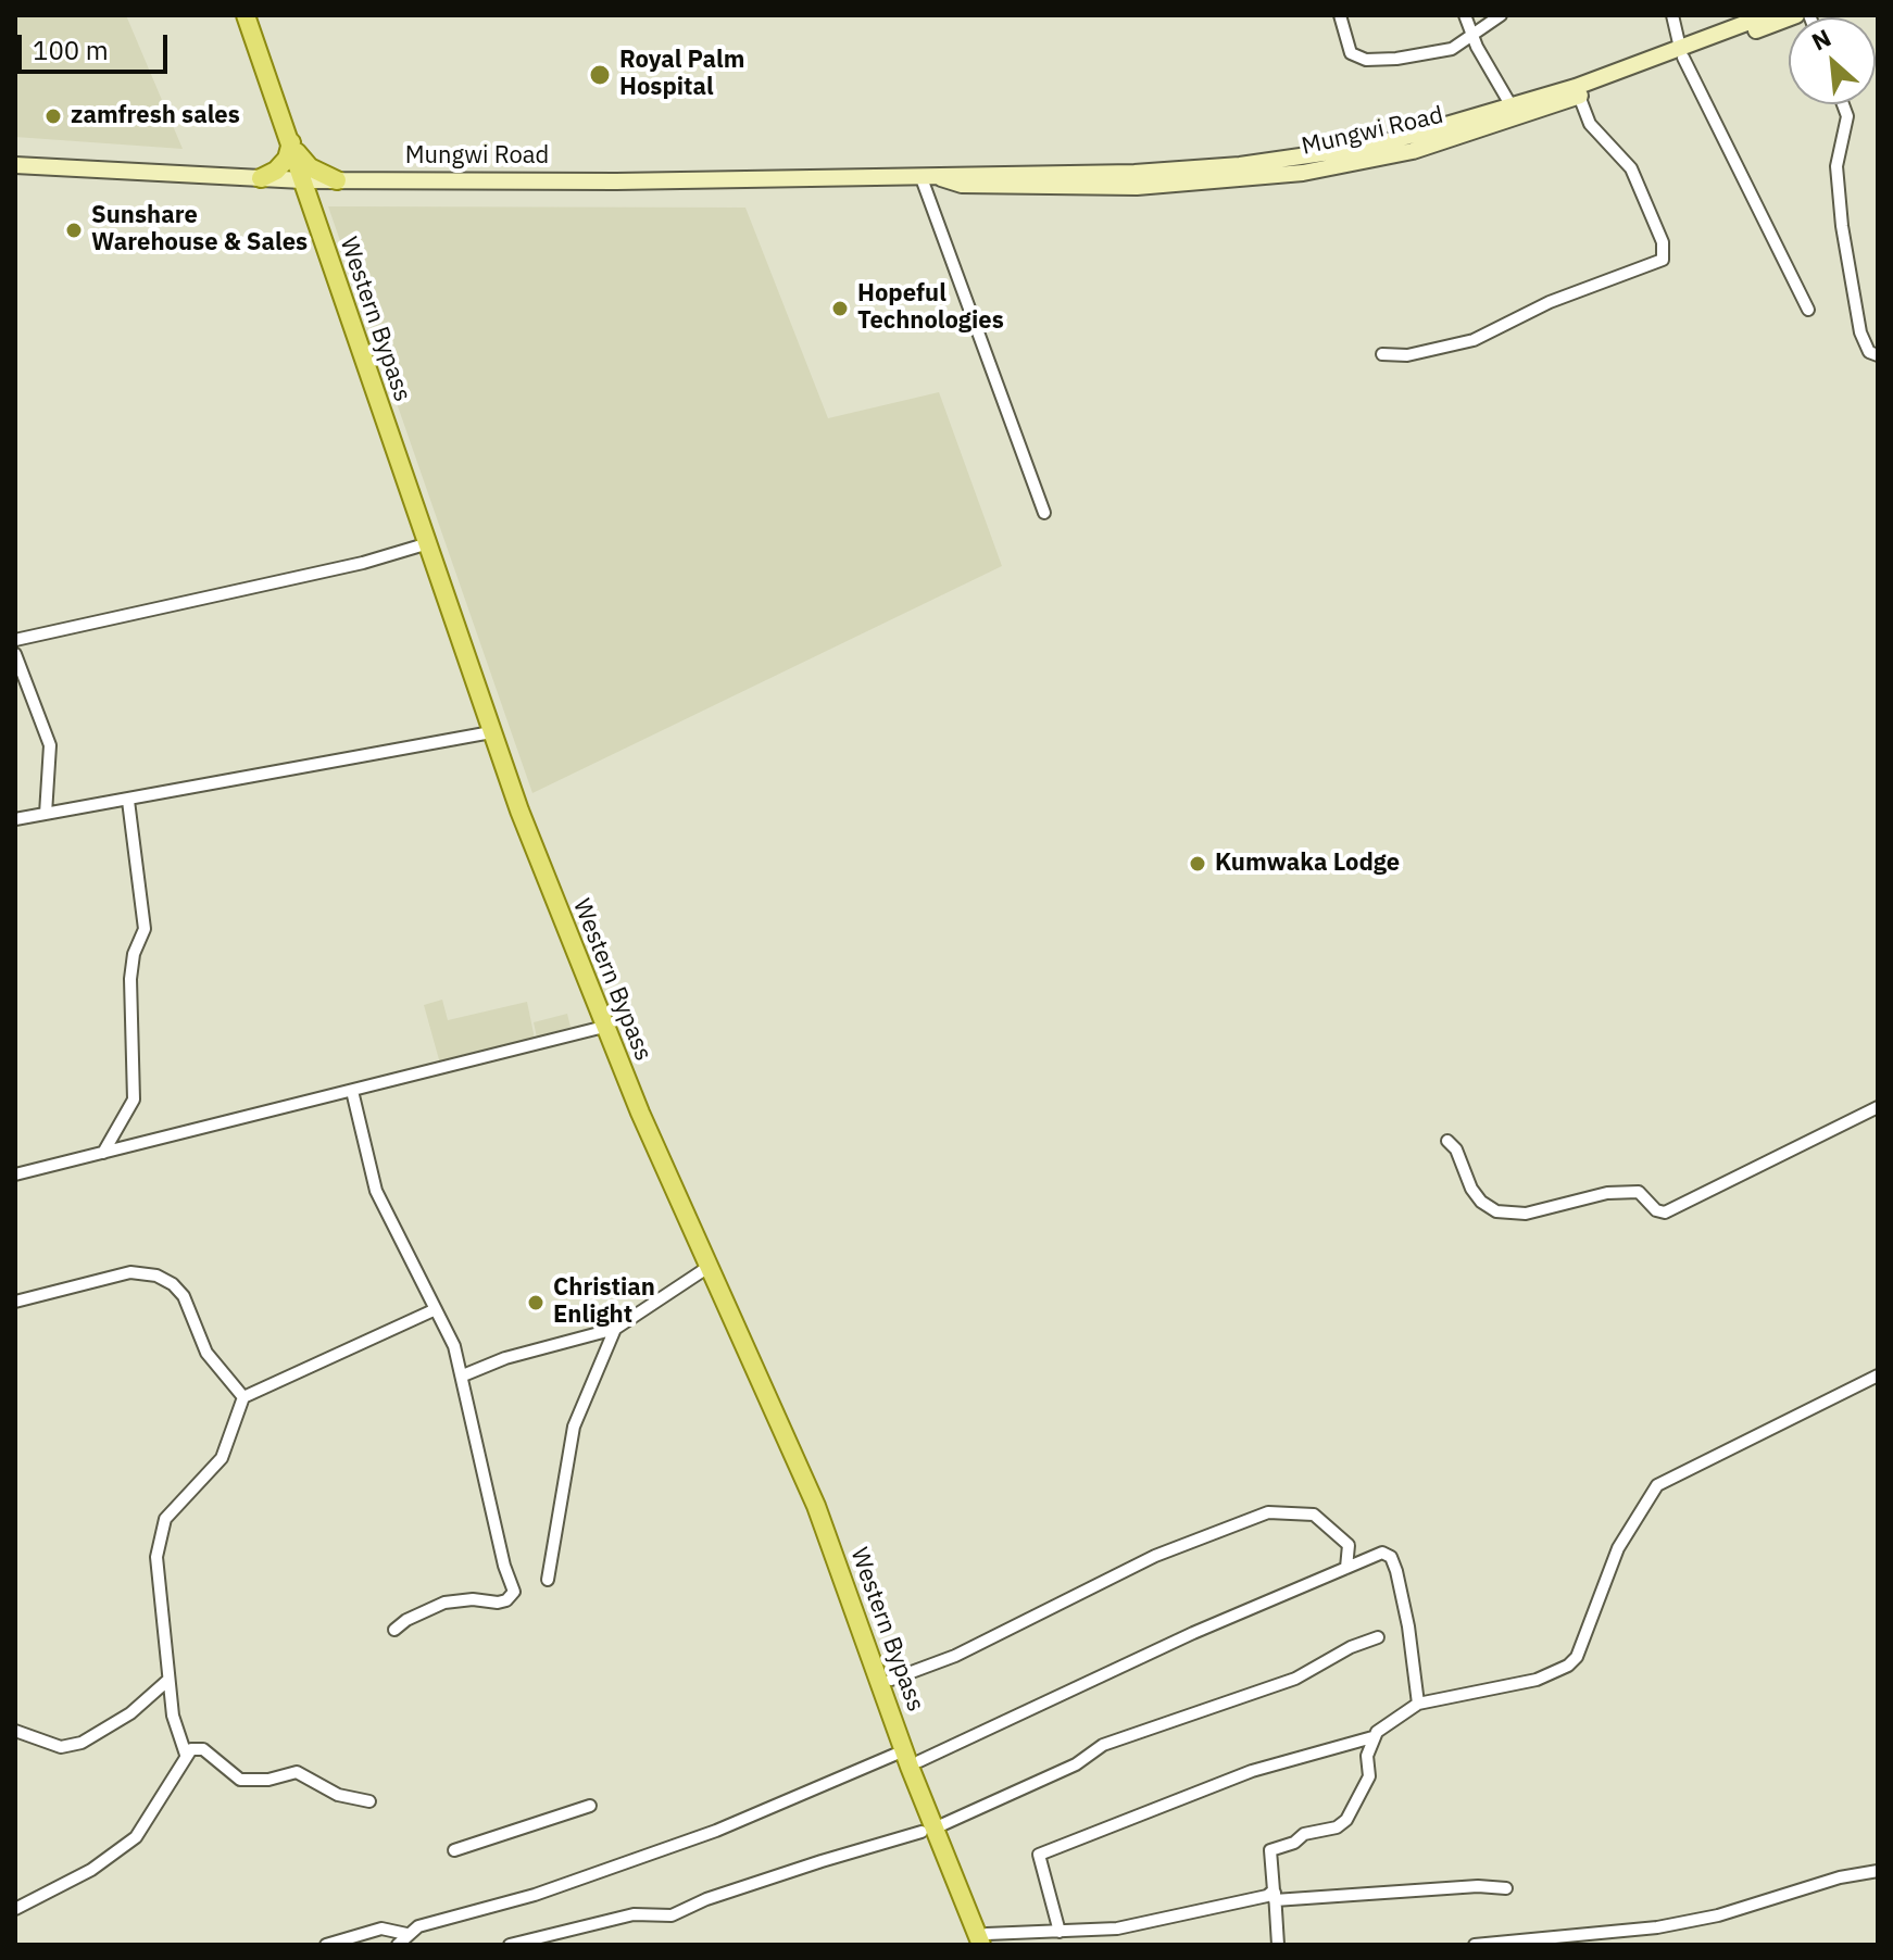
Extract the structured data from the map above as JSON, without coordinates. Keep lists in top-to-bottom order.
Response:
{
  "streets": {
    "main road": ["Mungwi Road", "Western Bypass"]
  },
  "crossings": [
    ["Mungwi Road", "Western Bypass"]
  ],
  "places": [
    "Royal Palm Hospital",
    "zamfresh sales",
    "Sunshare Warehouse & Sales",
    "Hopeful Technologies",
    "Kumwaka Lodge",
    "Christian Enlight"
  ],
  "scale_bar": "100 m",
  "north": "top left"
}
